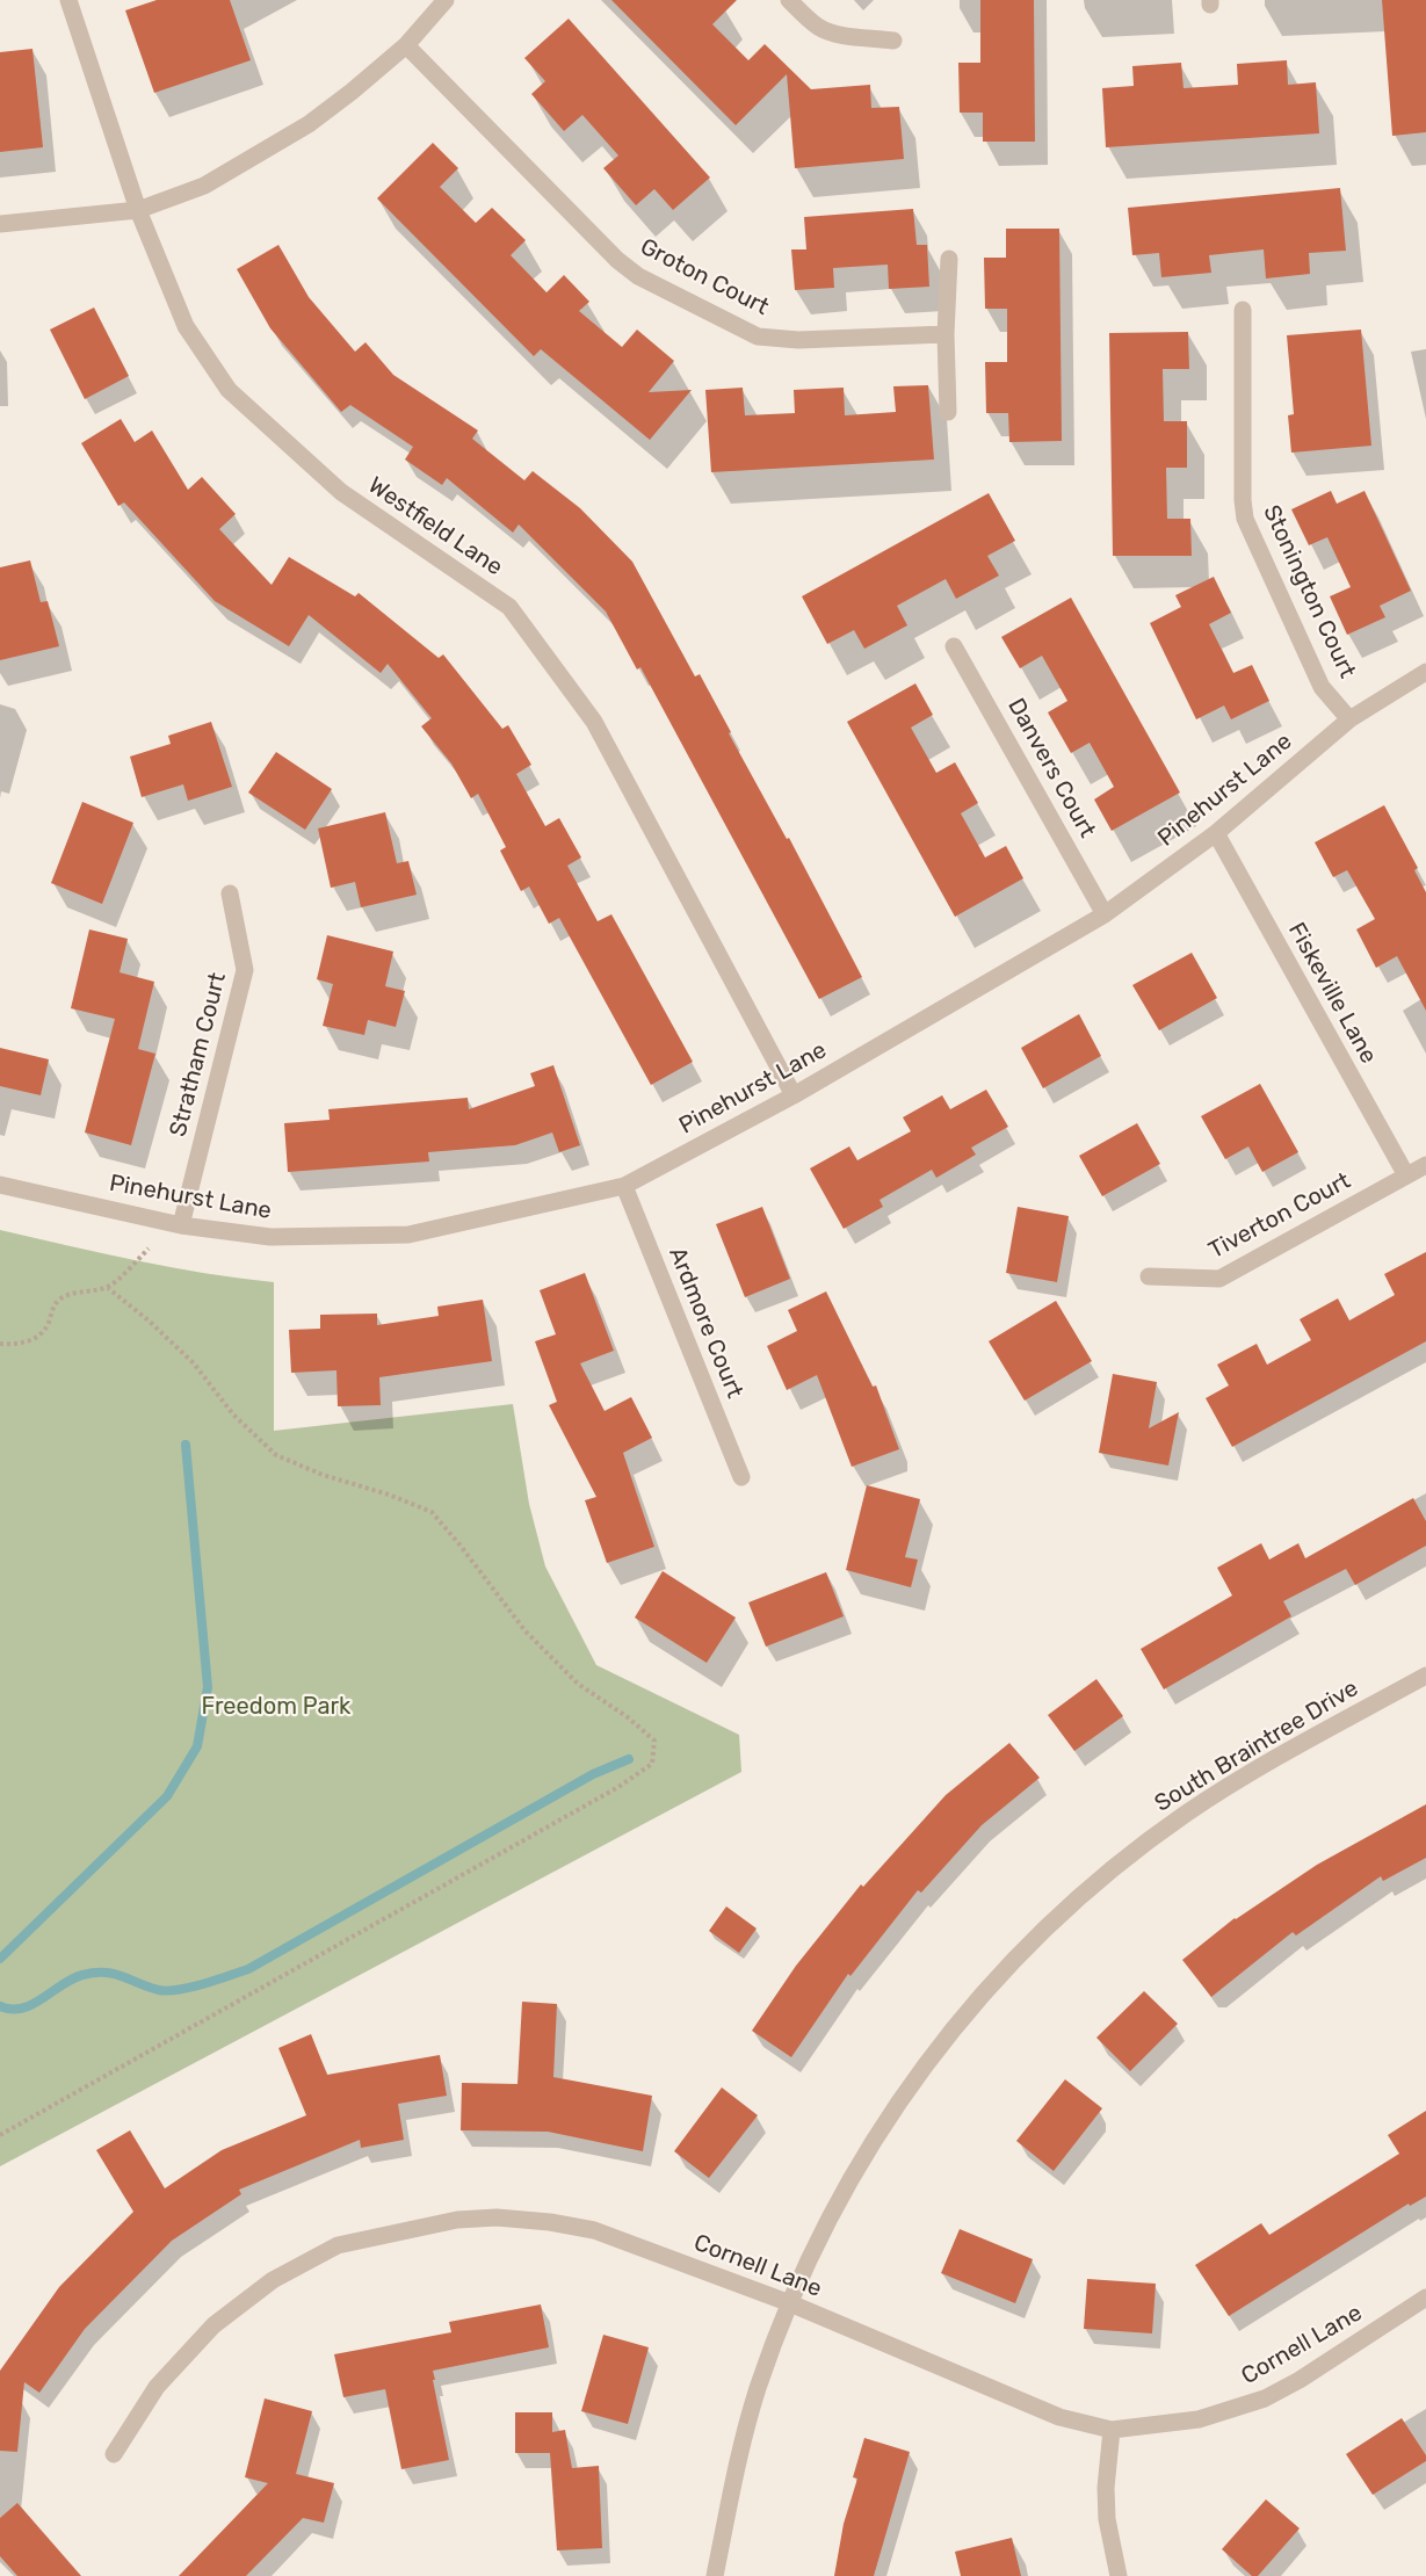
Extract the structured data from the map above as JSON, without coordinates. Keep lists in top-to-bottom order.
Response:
{
  "streets": {
    "street": [
      "Groton Court",
      "Westfield Lane",
      "Stonington Court",
      "Danvers Court",
      "Pinehurst Lane",
      "Fiskeville Lane",
      "Stratham Court",
      "Tiverton Court",
      "Ardmore Court",
      "South Braintree Drive",
      "Cornell Lane"
    ]
  },
  "crossings": [
    ["Westfield Lane", "Pinehurst Lane"],
    ["Stonington Court", "Pinehurst Lane"],
    ["Danvers Court", "Pinehurst Lane"],
    ["Pinehurst Lane", "Fiskeville Lane"],
    ["Pinehurst Lane", "Stratham Court"],
    ["Pinehurst Lane", "Ardmore Court"],
    ["Fiskeville Lane", "Tiverton Court"],
    ["South Braintree Drive", "Cornell Lane"]
  ],
  "parks": ["Freedom Park"]
}
